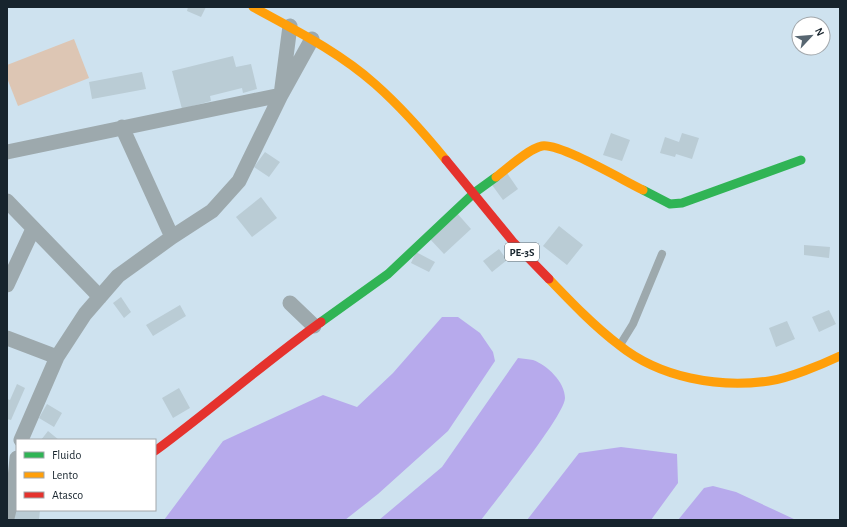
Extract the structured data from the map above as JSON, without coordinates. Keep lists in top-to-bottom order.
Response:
{
  "streets": {
    "main road": ["PE-3S"]
  },
  "legend": ["Fluido", "Lento", "Atasco"],
  "north": "top right"
}
